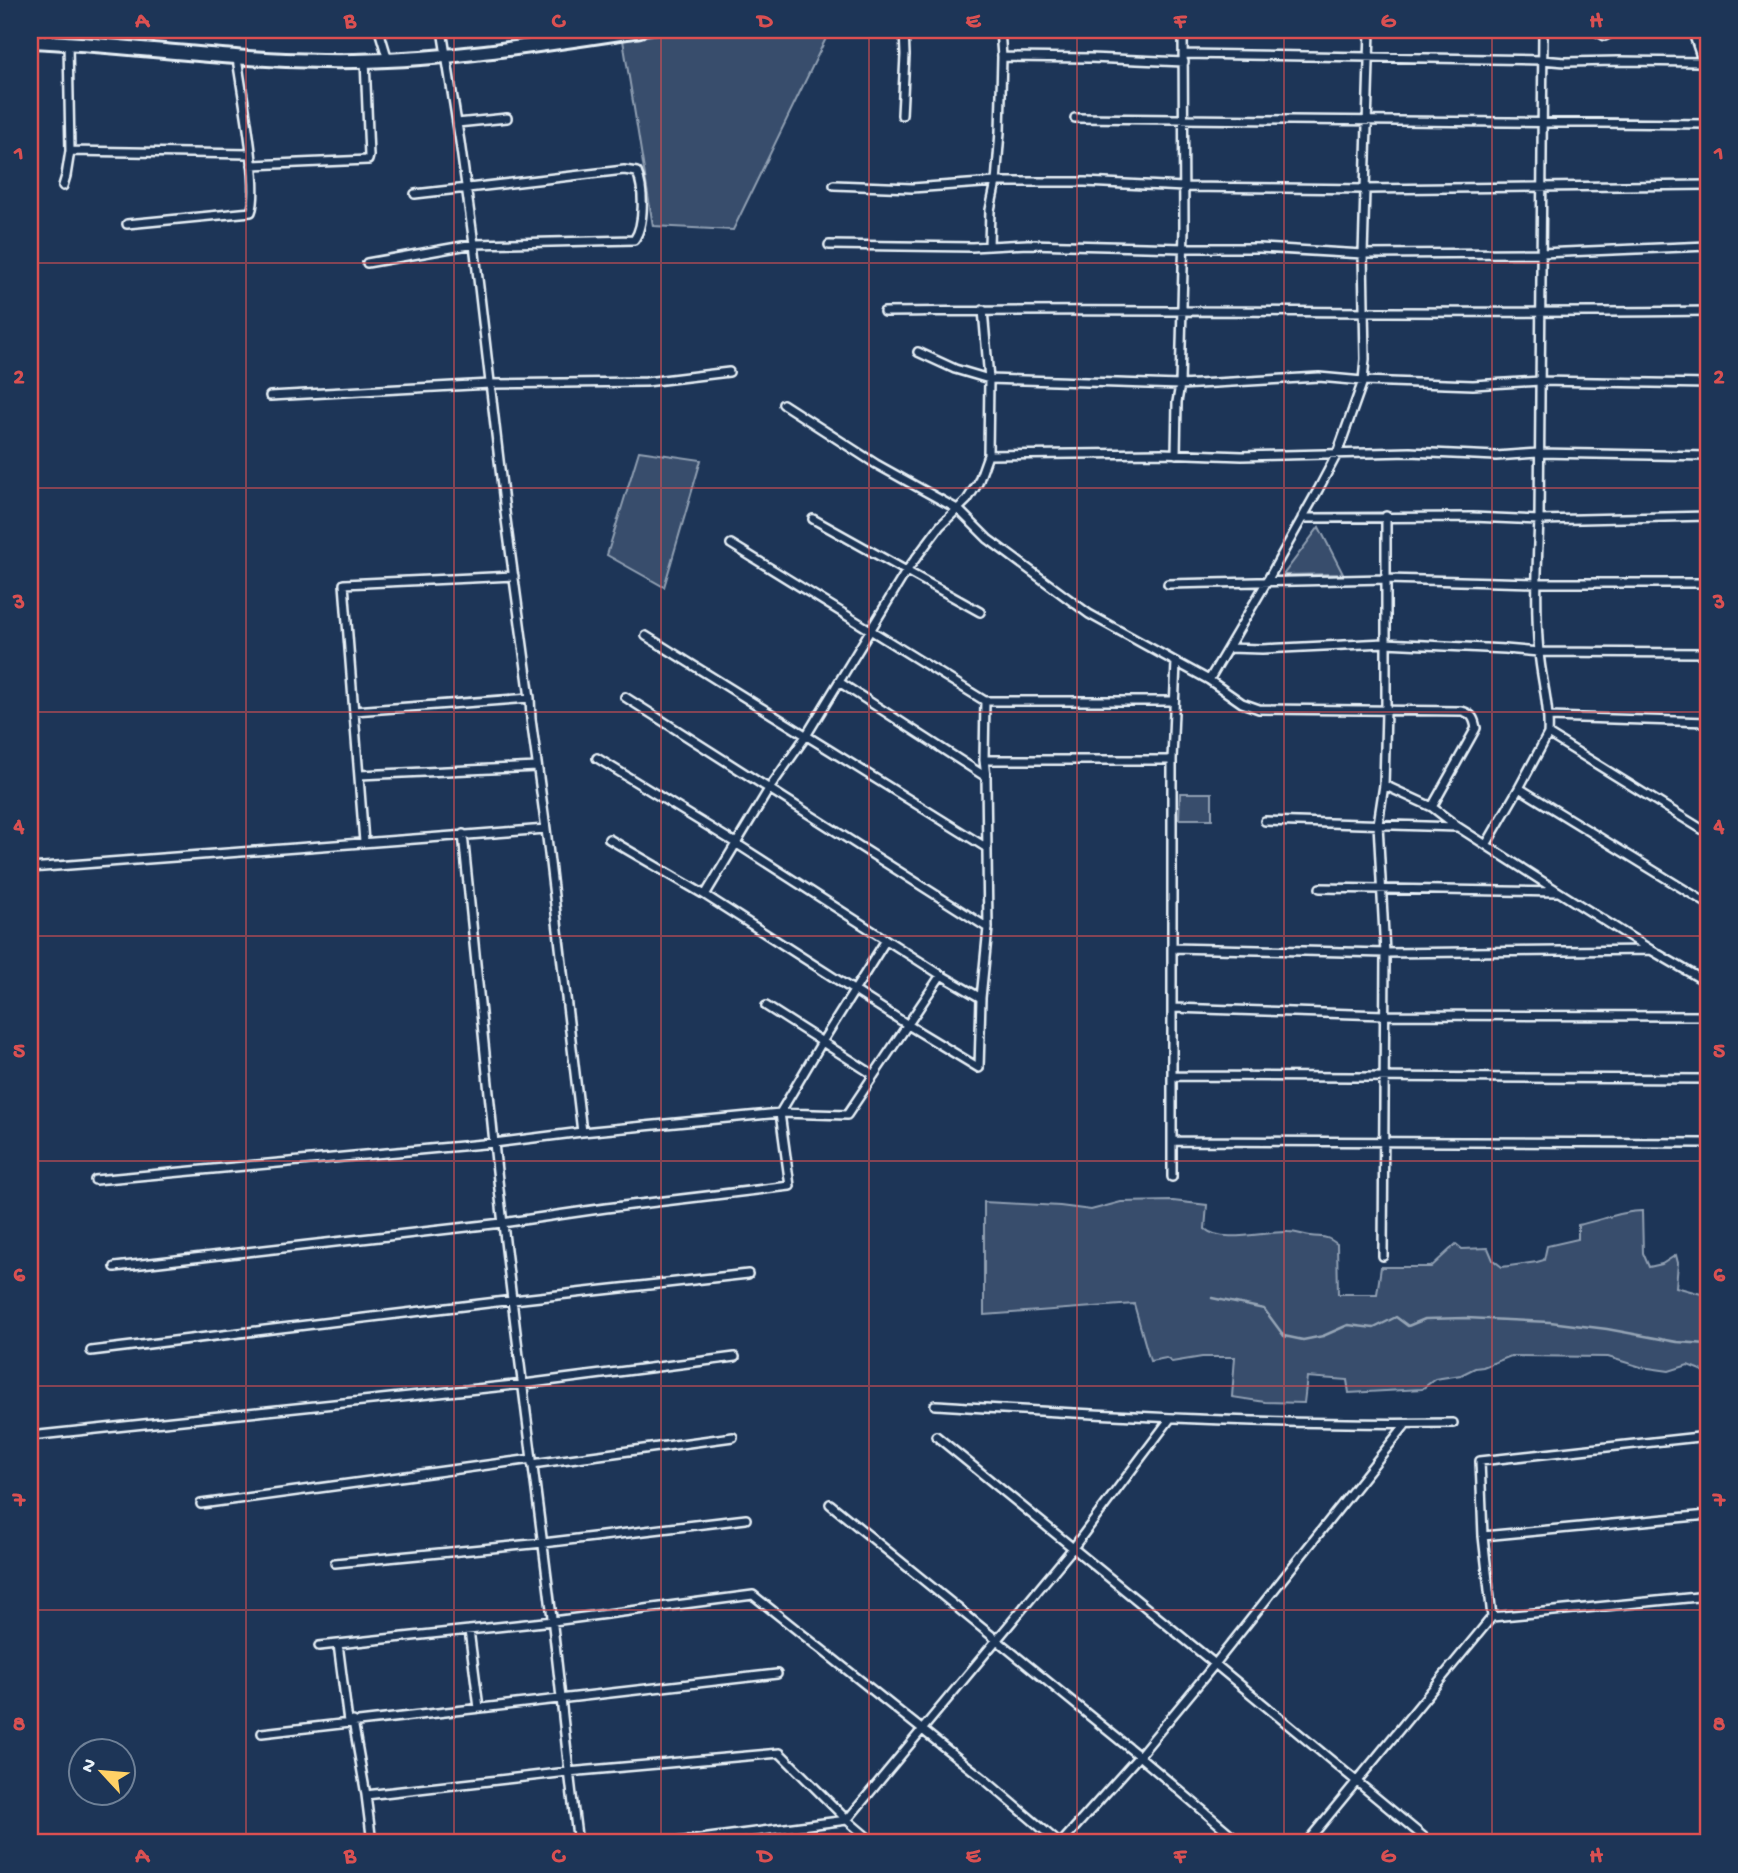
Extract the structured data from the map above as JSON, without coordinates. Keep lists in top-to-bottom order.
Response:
{
  "north": "top left",
  "grid": {
    "columns": [
      "A",
      "B",
      "C",
      "D",
      "E",
      "F",
      "G",
      "H"
    ],
    "rows": [
      "1",
      "2",
      "3",
      "4",
      "5",
      "6",
      "7",
      "8"
    ]
  }
}
